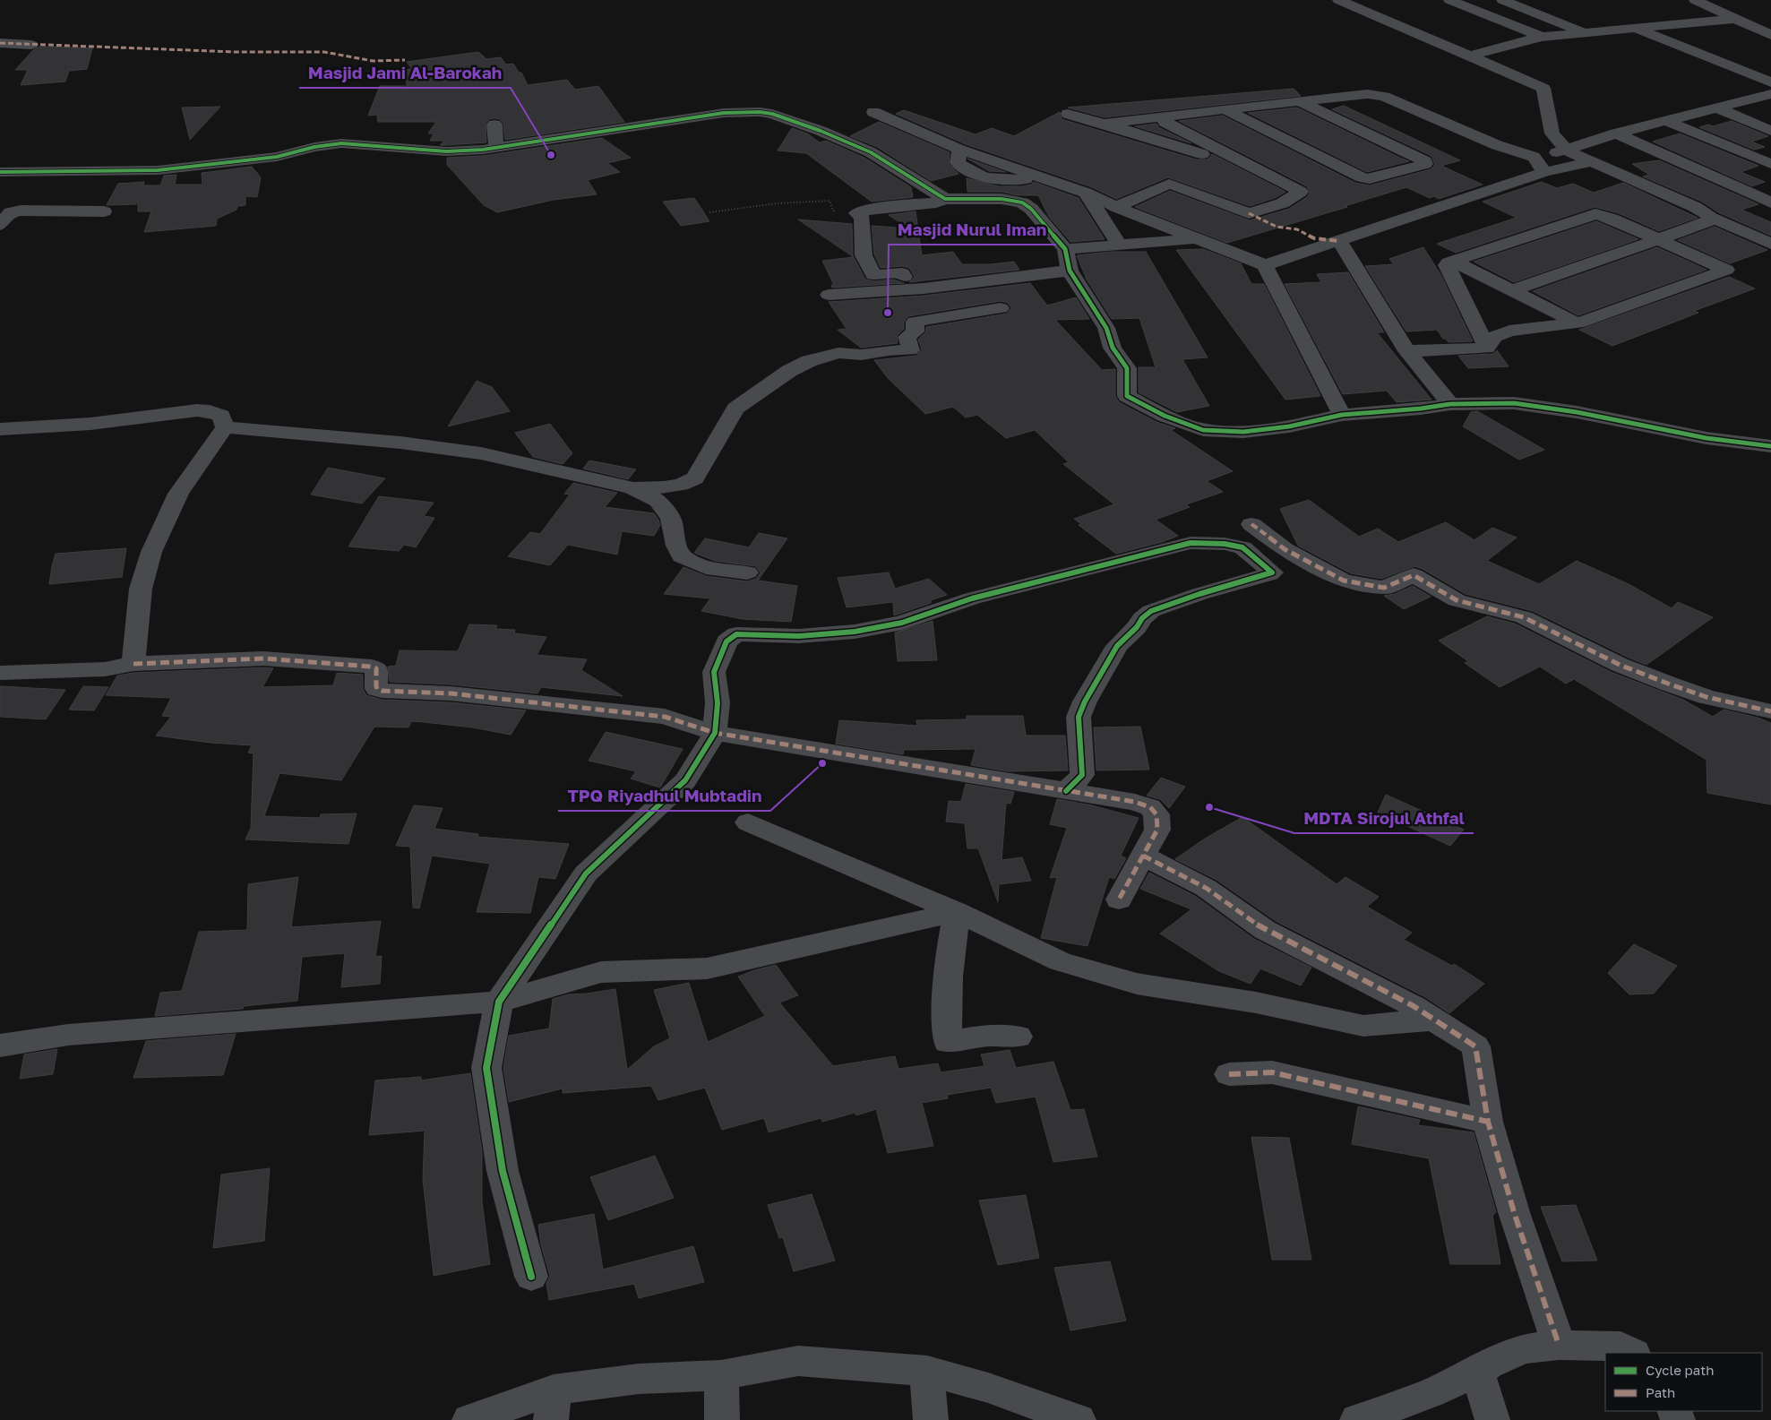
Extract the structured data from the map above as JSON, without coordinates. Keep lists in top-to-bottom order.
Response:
{
  "places": [
    "Masjid Jami Al-Barokah",
    "Masjid Nurul Iman",
    "TPQ Riyadhul Mubtadin",
    "MDTA Sirojul Athfal"
  ],
  "legend": ["Cycle path", "Path"]
}
